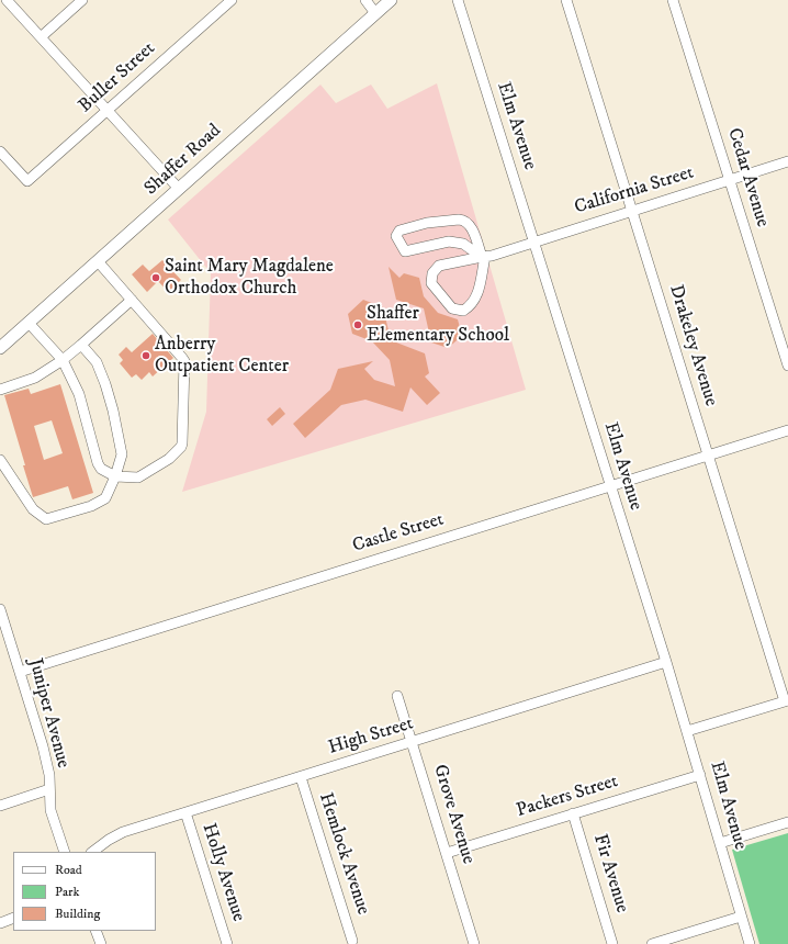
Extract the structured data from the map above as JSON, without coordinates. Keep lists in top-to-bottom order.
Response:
{
  "streets": {
    "main road": ["Shaffer Road"],
    "street": [
      "Buller Street",
      "Elm Avenue",
      "Cedar Avenue",
      "California Street",
      "Drakeley Avenue",
      "Castle Street",
      "Juniper Avenue",
      "High Street",
      "Packers Street",
      "Grove Avenue",
      "Hemlock Avenue",
      "Holly Avenue",
      "Fir Avenue"
    ]
  },
  "crossings": [
    ["Elm Avenue", "California Street"],
    ["Elm Avenue", "Castle Street"],
    ["Elm Avenue", "High Street"],
    ["Elm Avenue", "Packers Street"],
    ["Cedar Avenue", "California Street"],
    ["California Street", "Drakeley Avenue"],
    ["Drakeley Avenue", "Castle Street"],
    ["Castle Street", "Juniper Avenue"],
    ["High Street", "Grove Avenue"],
    ["High Street", "Hemlock Avenue"],
    ["High Street", "Holly Avenue"],
    ["Packers Street", "Grove Avenue"],
    ["Packers Street", "Fir Avenue"]
  ],
  "places": ["Saint Mary Magdalene Orthodox Church", "Shaffer Elementary School", "Anberry Outpatient Center"],
  "legend": ["Road", "Park", "Building"]
}
